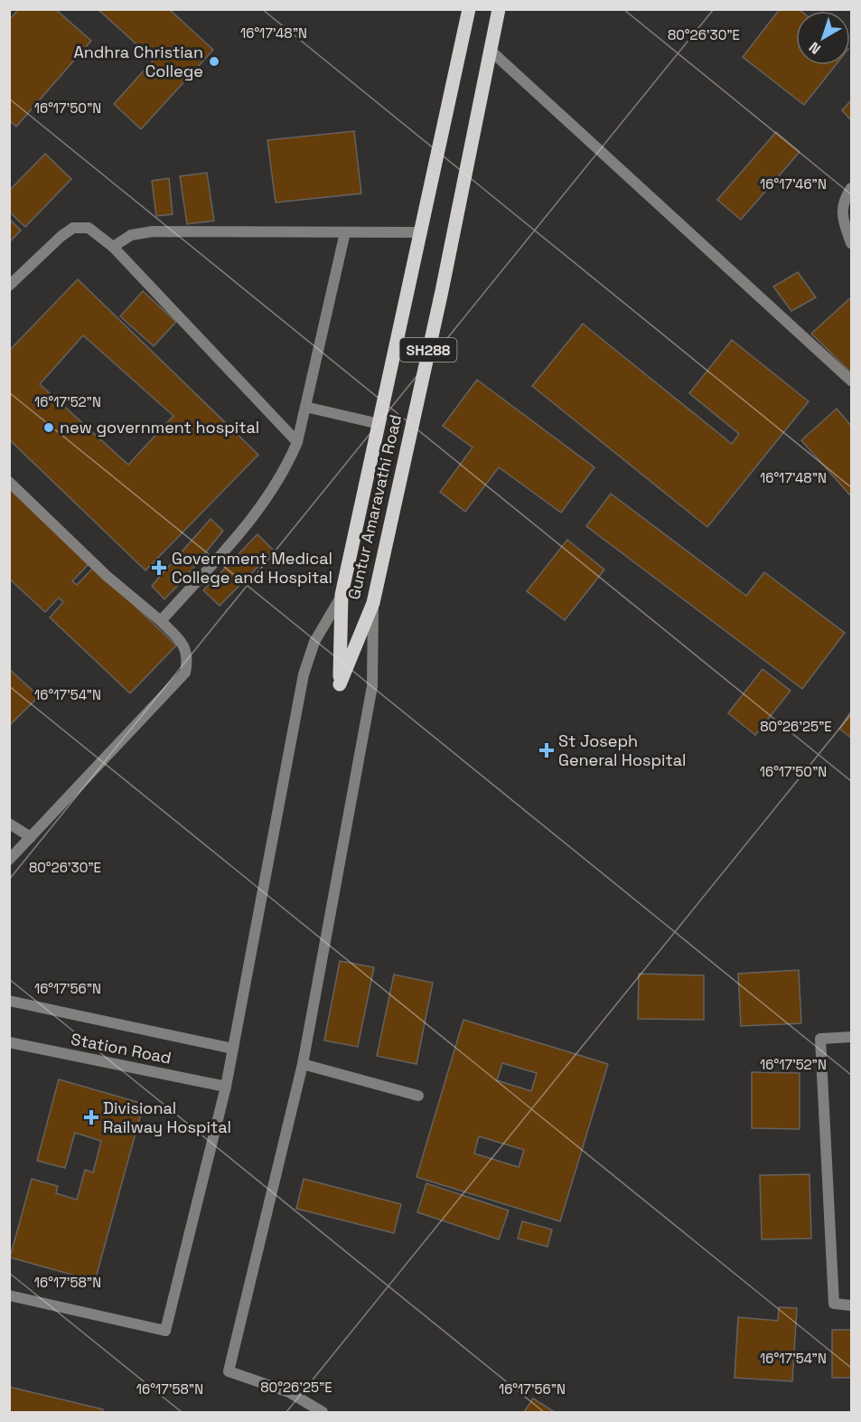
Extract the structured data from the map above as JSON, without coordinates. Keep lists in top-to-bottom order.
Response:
{
  "streets": {
    "main road": ["SH288", "Guntur Amaravathi Road"],
    "street": ["Station Road"]
  },
  "places": {
    "other": ["Andhra Christian College", "new government hospital"],
    "health": ["Government Medical College and Hospital", "St Joseph General Hospital", "Divisional Railway Hospital"]
  },
  "north": "bottom left",
  "coordinates": [
    "16°17'48\"N",
    "80°26'30\"E",
    "16°17'50\"N",
    "16°17'46\"N",
    "16°17'52\"N",
    "16°17'54\"N",
    "80°26'25\"E",
    "16°17'56\"N",
    "16°17'58\"N"
  ]
}
